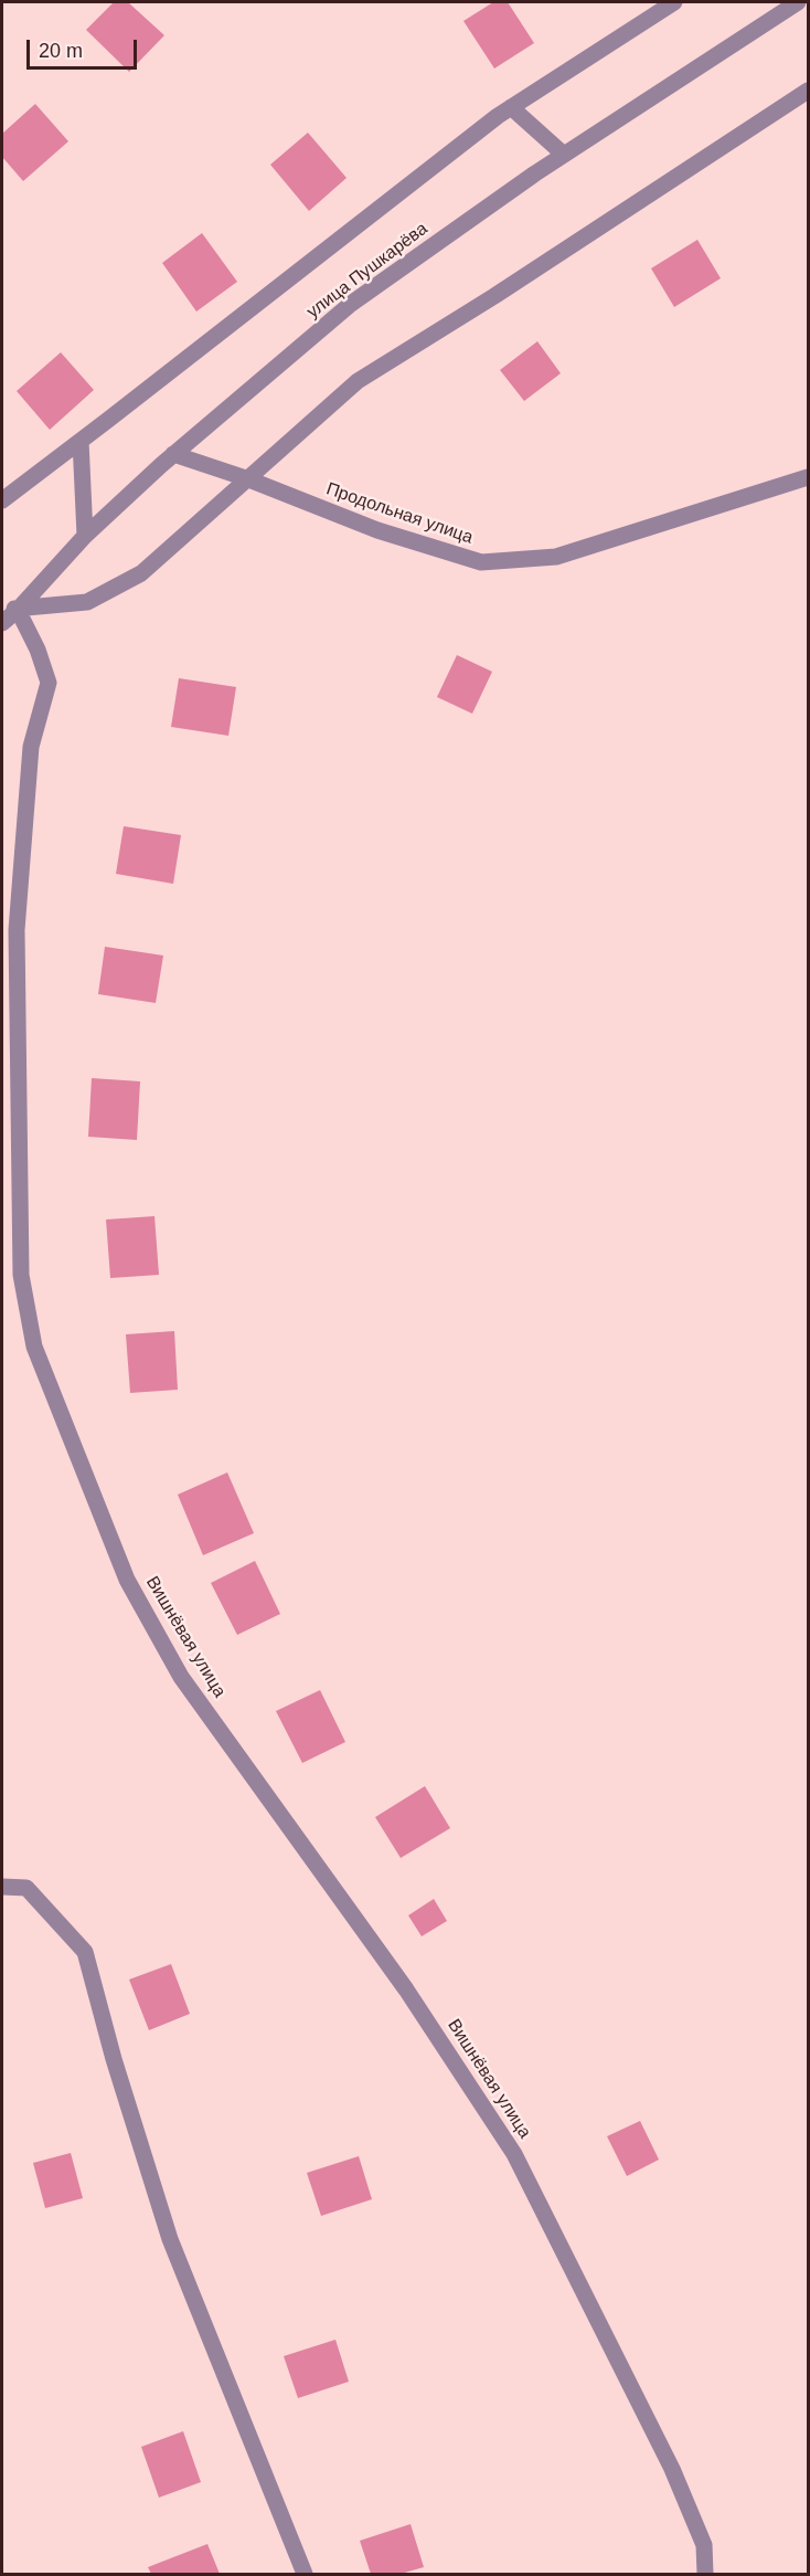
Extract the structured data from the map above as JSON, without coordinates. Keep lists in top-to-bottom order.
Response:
{
  "streets": {
    "street": ["улица Пушкарёва", "Продольная улица", "Вишнёвая улица"]
  },
  "crossings": [
    ["улица Пушкарёва", "Продольная улица"],
    ["улица Пушкарёва", "Вишнёвая улица"]
  ],
  "scale_bar": "20 m"
}
